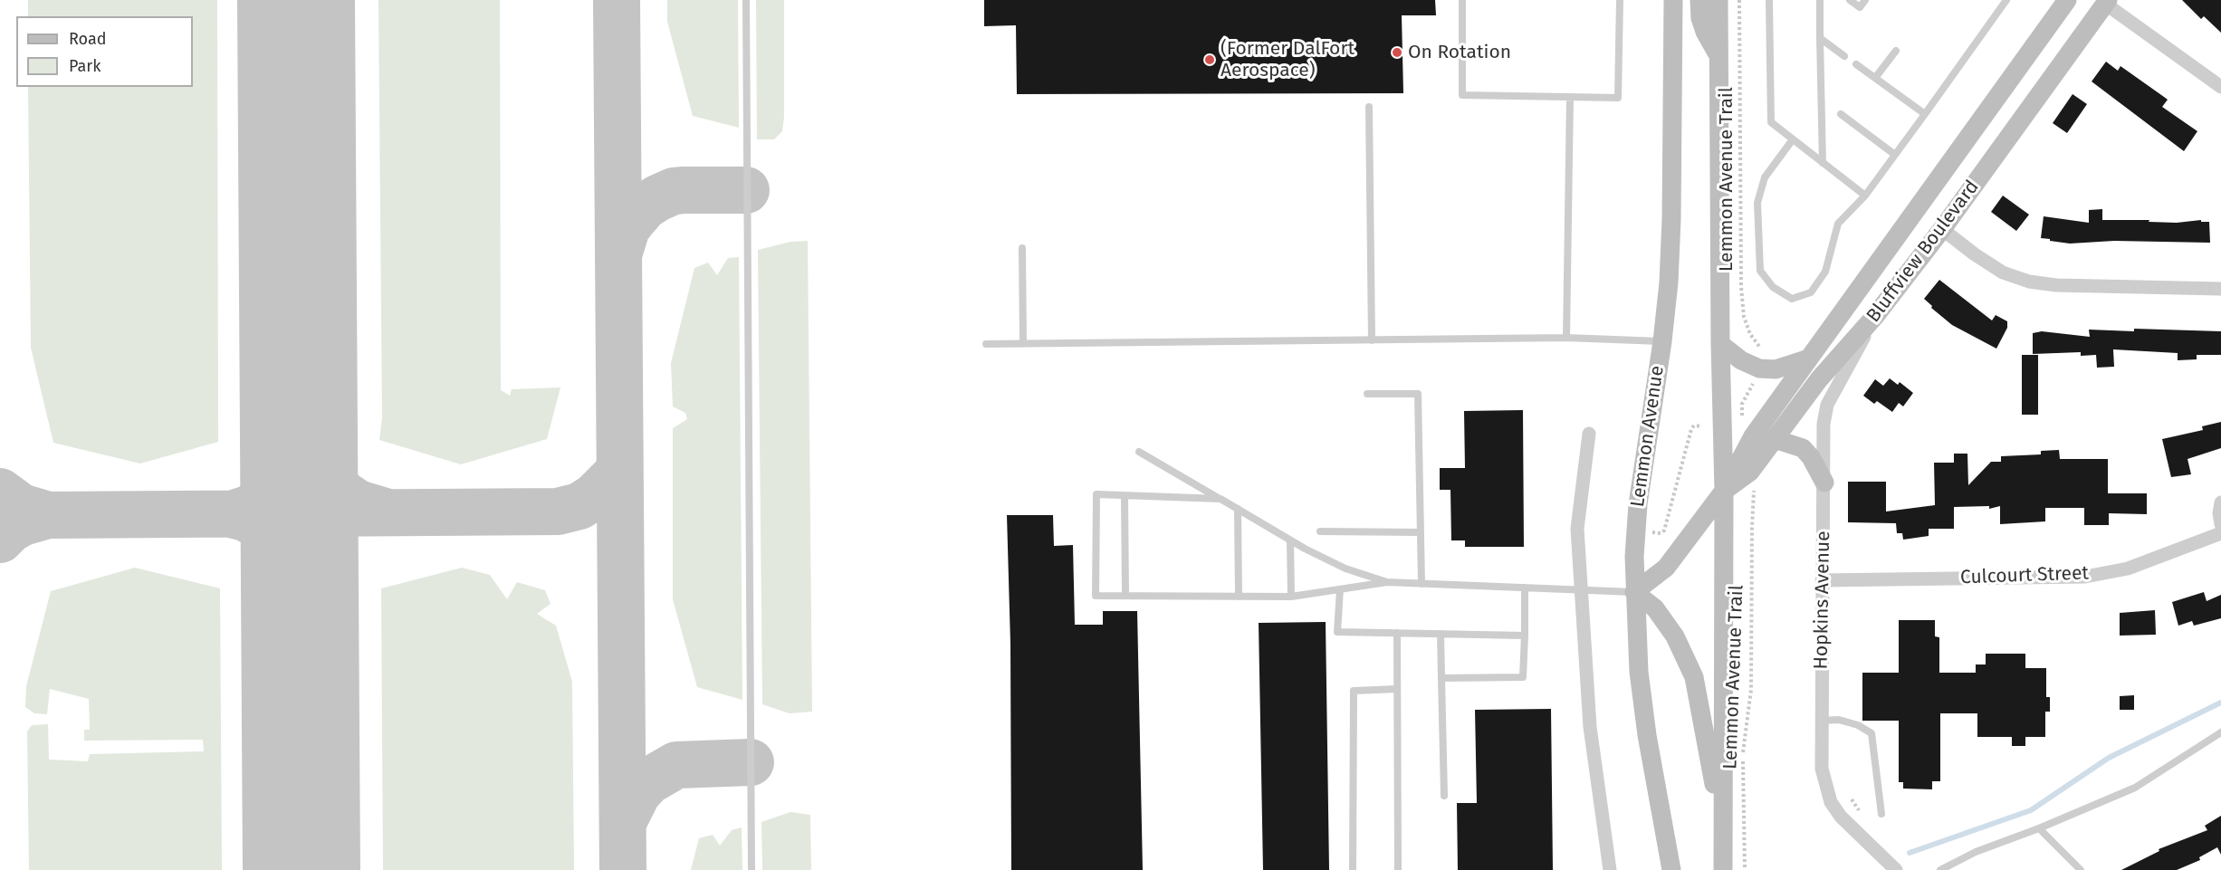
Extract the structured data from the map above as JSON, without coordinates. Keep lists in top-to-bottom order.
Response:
{
  "streets": {
    "main road": ["Bluffview Boulevard", "Lemmon Avenue"],
    "street": ["Culcourt Street", "Hopkins Avenue"],
    "path": ["Lemmon Avenue Trail"]
  },
  "crossings": [
    ["Bluffview Boulevard", "Lemmon Avenue"],
    ["Bluffview Boulevard", "Hopkins Avenue"],
    ["Culcourt Street", "Hopkins Avenue"]
  ],
  "places": ["On Rotation", "(Former DalFort Aerospace)"],
  "legend": ["Road", "Park"]
}
